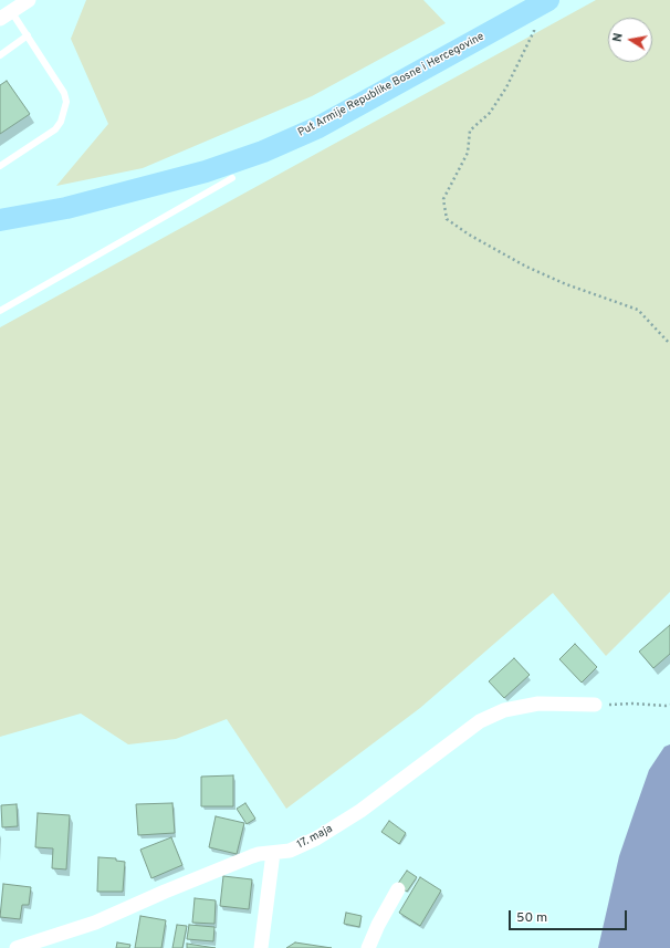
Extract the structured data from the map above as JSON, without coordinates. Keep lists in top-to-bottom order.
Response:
{
  "streets": {
    "main road": ["Put Armije Republike Bosne i Hercegovine"],
    "street": ["17. maja"]
  },
  "scale_bar": "50 m",
  "north": "left"
}
